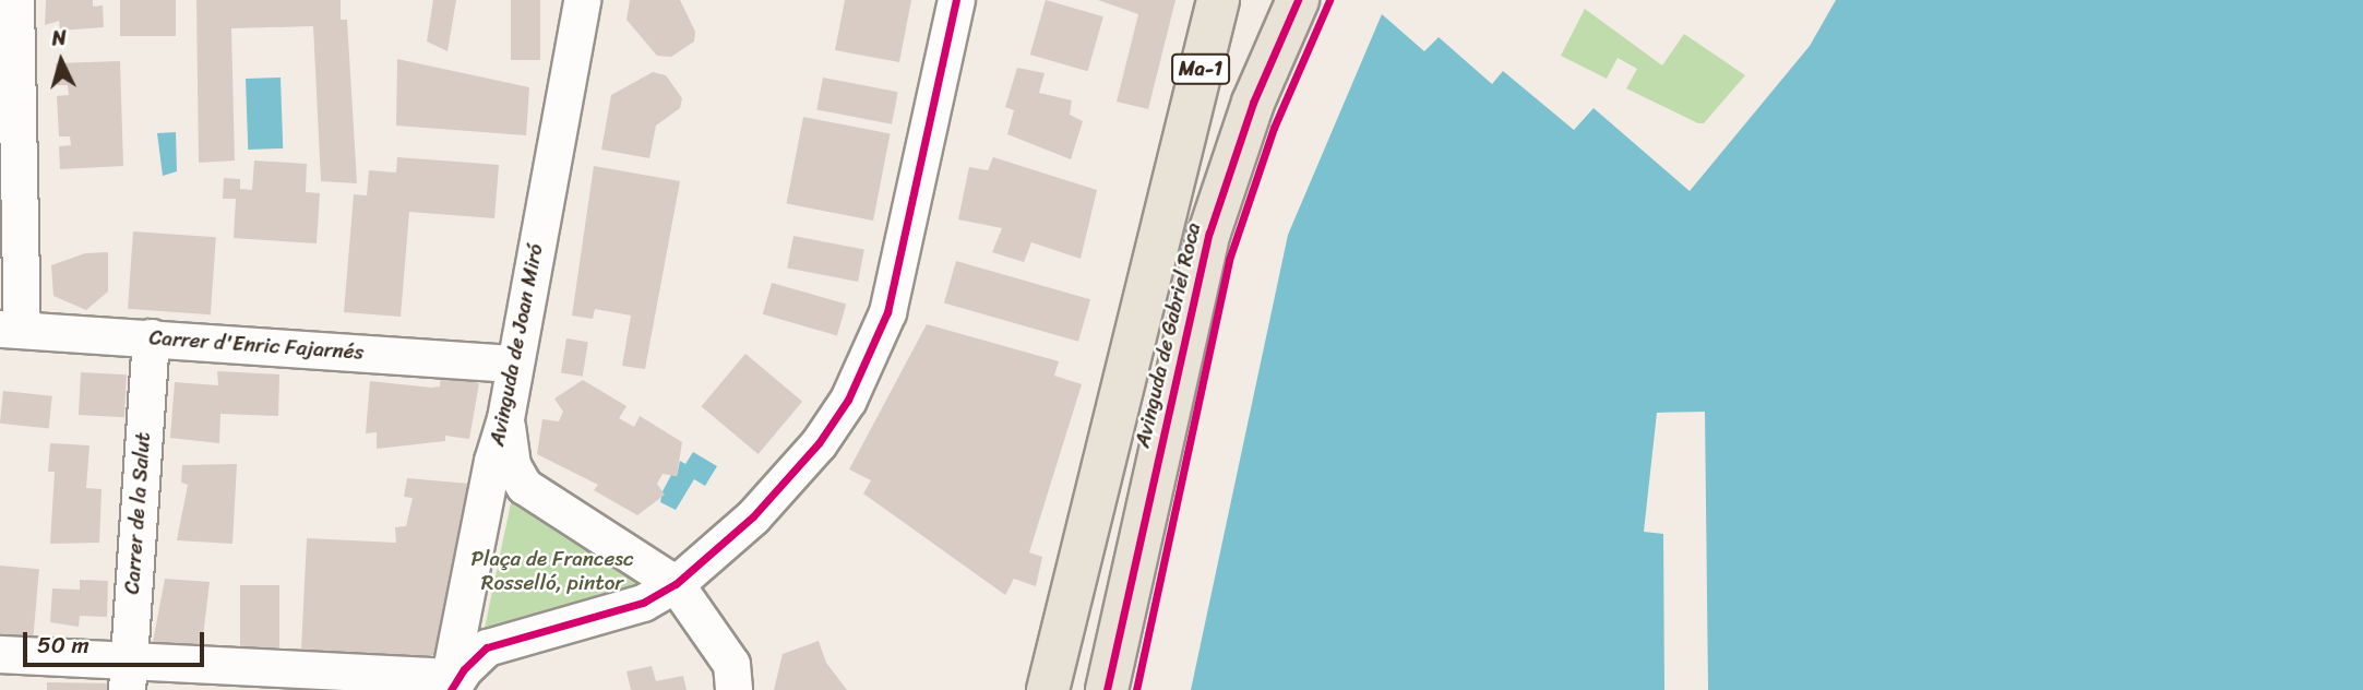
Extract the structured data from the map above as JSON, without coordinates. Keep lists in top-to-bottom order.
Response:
{
  "streets": {
    "highway": ["Ma-1", "Avinguda de Gabriel Roca"],
    "street": ["Carrer d'Enric Fajarnés", "Avinguda de Joan Miró", "Carrer de la Salut"]
  },
  "crossings": [
    ["Carrer d'Enric Fajarnés", "Avinguda de Joan Miró"],
    ["Carrer d'Enric Fajarnés", "Carrer de la Salut"]
  ],
  "parks": ["Plaça de Francesc Rosselló, pintor"],
  "scale_bar": "50 m",
  "north": "top"
}
